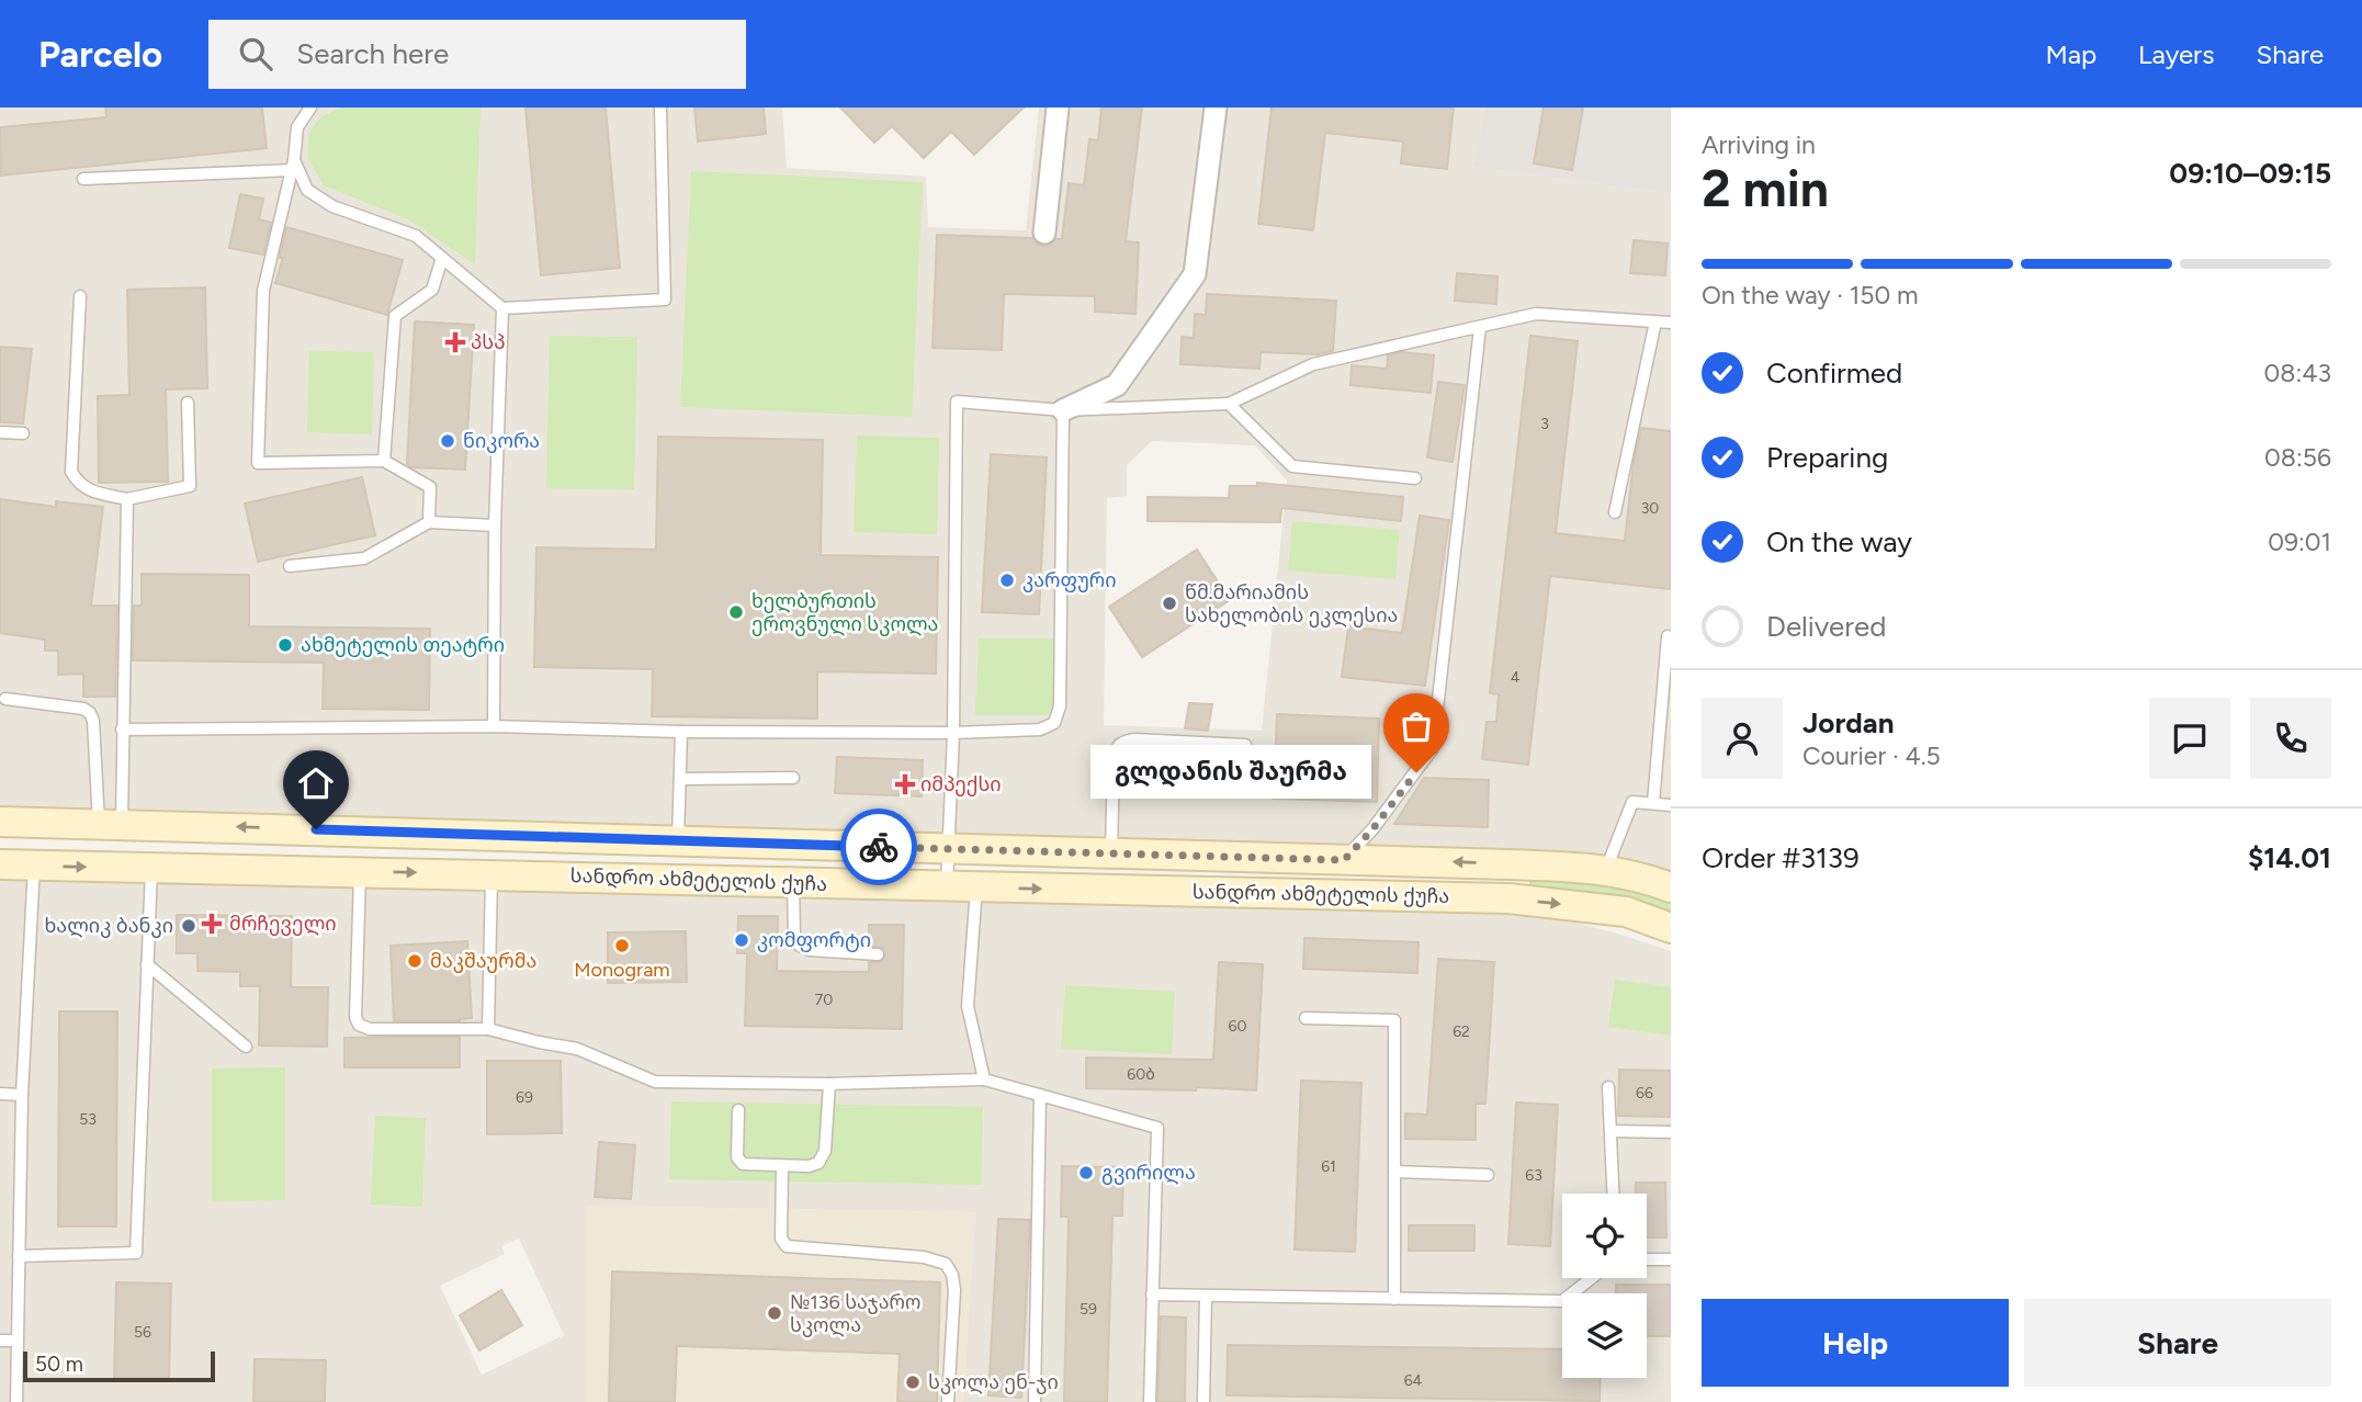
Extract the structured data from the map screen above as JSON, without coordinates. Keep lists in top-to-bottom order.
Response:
{
  "streets": {
    "main road": ["სანდრო ახმეტელის ქუჩა"]
  },
  "places": {
    "health": ["პსპ", "იმპექსი", "მრჩეველი"],
    "other": [
      "ნიკორა",
      "კარფური",
      "წმ.მარიამის სახელობის ეკლესია",
      "ხელბურთის ეროვნული სკოლა",
      "ახმეტელის თეატრი",
      "გლდანის შაურმა",
      "ხალიკ ბანკი",
      "კომფორტი",
      "Monogram",
      "მაკშაურმა",
      "გვირილა",
      "№136 საჯარო სკოლა",
      "სკოლა ენ-ჯი"
    ]
  },
  "house_numbers": [
    "3",
    "30",
    "4",
    "70",
    "60",
    "62",
    "60ბ",
    "66",
    "69",
    "53",
    "61",
    "63",
    "59",
    "56",
    "64"
  ],
  "scale_bar": "50 m",
  "page": {
    "header": "Parcelo",
    "search": "Search here",
    "nav": ["Map", "Layers", "Share"],
    "heading": ["2 min", "Arriving in", "09:10–09:15"],
    "panel": [
      "Jordan",
      "Courier · 4.5",
      "Order #3139",
      "$14.01"
    ],
    "bar": "On the way · 150 m",
    "list": [
      ["Confirmed", "08:43"],
      ["Preparing", "08:56"],
      ["On the way", "09:01"],
      "Delivered"
    ],
    "bubble": "გლდანის შაურმა",
    "buttons": ["Help", "Share"],
    "scale": "50 m"
  }
}
